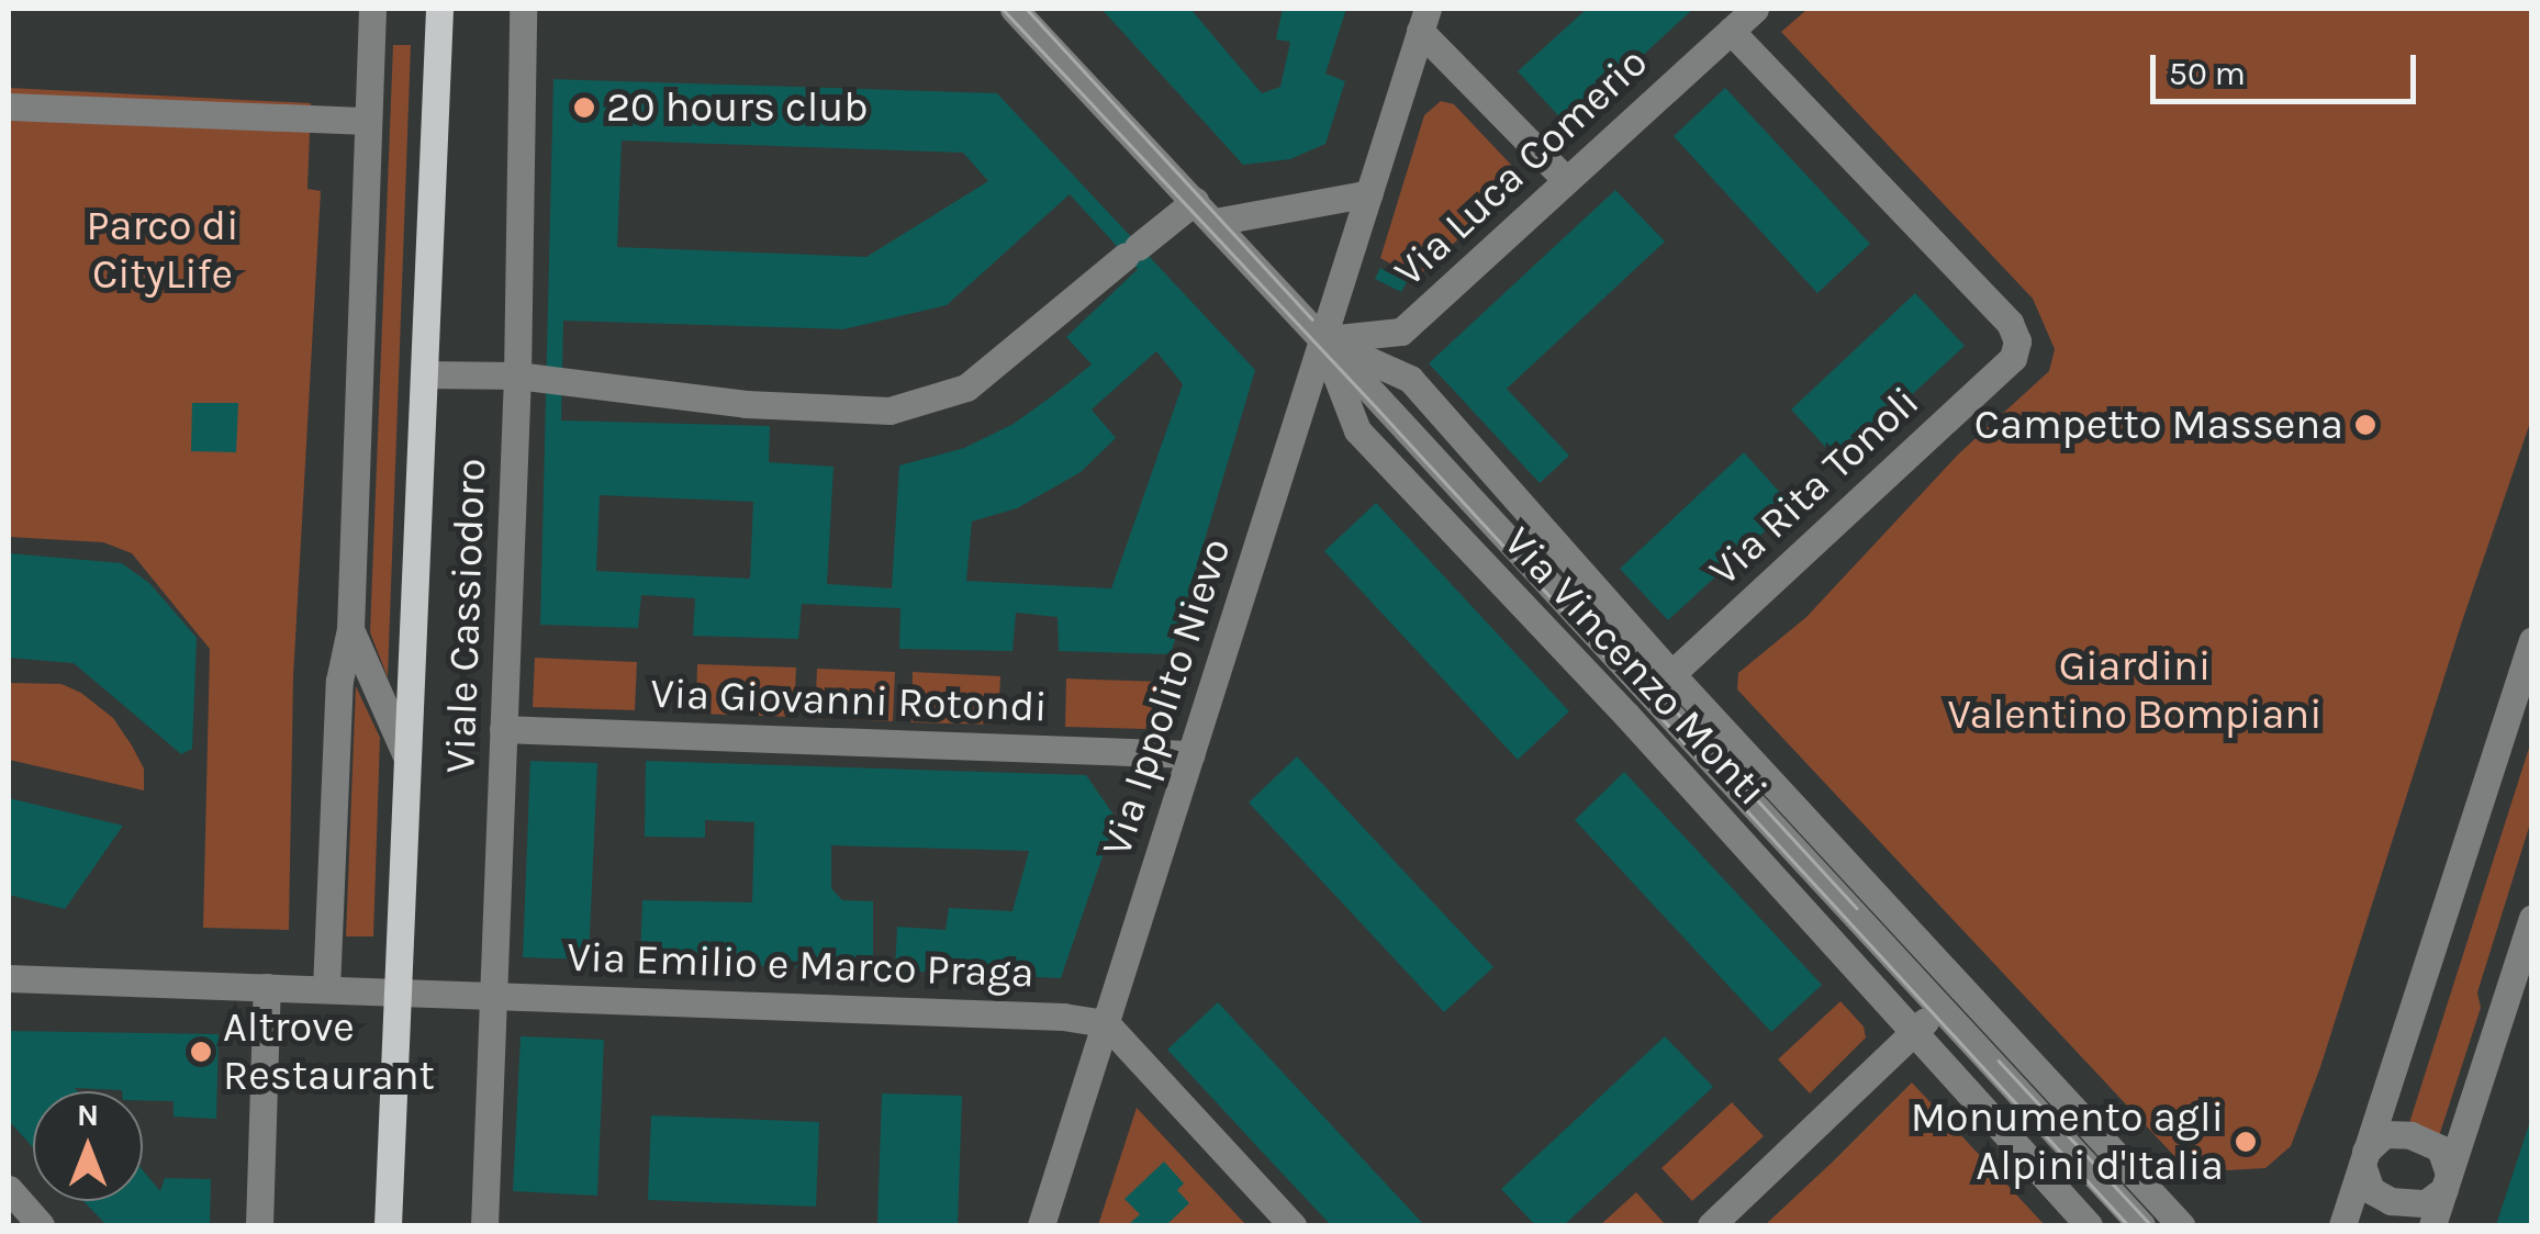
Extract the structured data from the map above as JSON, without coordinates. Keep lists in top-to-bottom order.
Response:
{
  "streets": {
    "main road": ["Viale Cassiodoro"],
    "street": [
      "Via Luca Comerio",
      "Via Rita Tonoli",
      "Via Vincenzo Monti",
      "Via Ippolito Nievo",
      "Via Giovanni Rotondi",
      "Via Emilio e Marco Praga"
    ]
  },
  "crossings": [
    ["Via Luca Comerio", "Via Rita Tonoli"],
    ["Via Luca Comerio", "Via Vincenzo Monti"],
    ["Via Luca Comerio", "Via Ippolito Nievo"],
    ["Via Rita Tonoli", "Via Vincenzo Monti"],
    ["Viale Cassiodoro", "Via Giovanni Rotondi"],
    ["Viale Cassiodoro", "Via Emilio e Marco Praga"],
    ["Via Vincenzo Monti", "Via Ippolito Nievo"],
    ["Via Ippolito Nievo", "Via Giovanni Rotondi"],
    ["Via Ippolito Nievo", "Via Emilio e Marco Praga"]
  ],
  "parks": ["Parco di CityLife", "Giardini Valentino Bompiani"],
  "places": [
    "20 hours club",
    "Campetto Massena",
    "Altrove Restaurant",
    "Monumento agli Alpini d'Italia"
  ],
  "scale_bar": "50 m",
  "north": "top"
}
